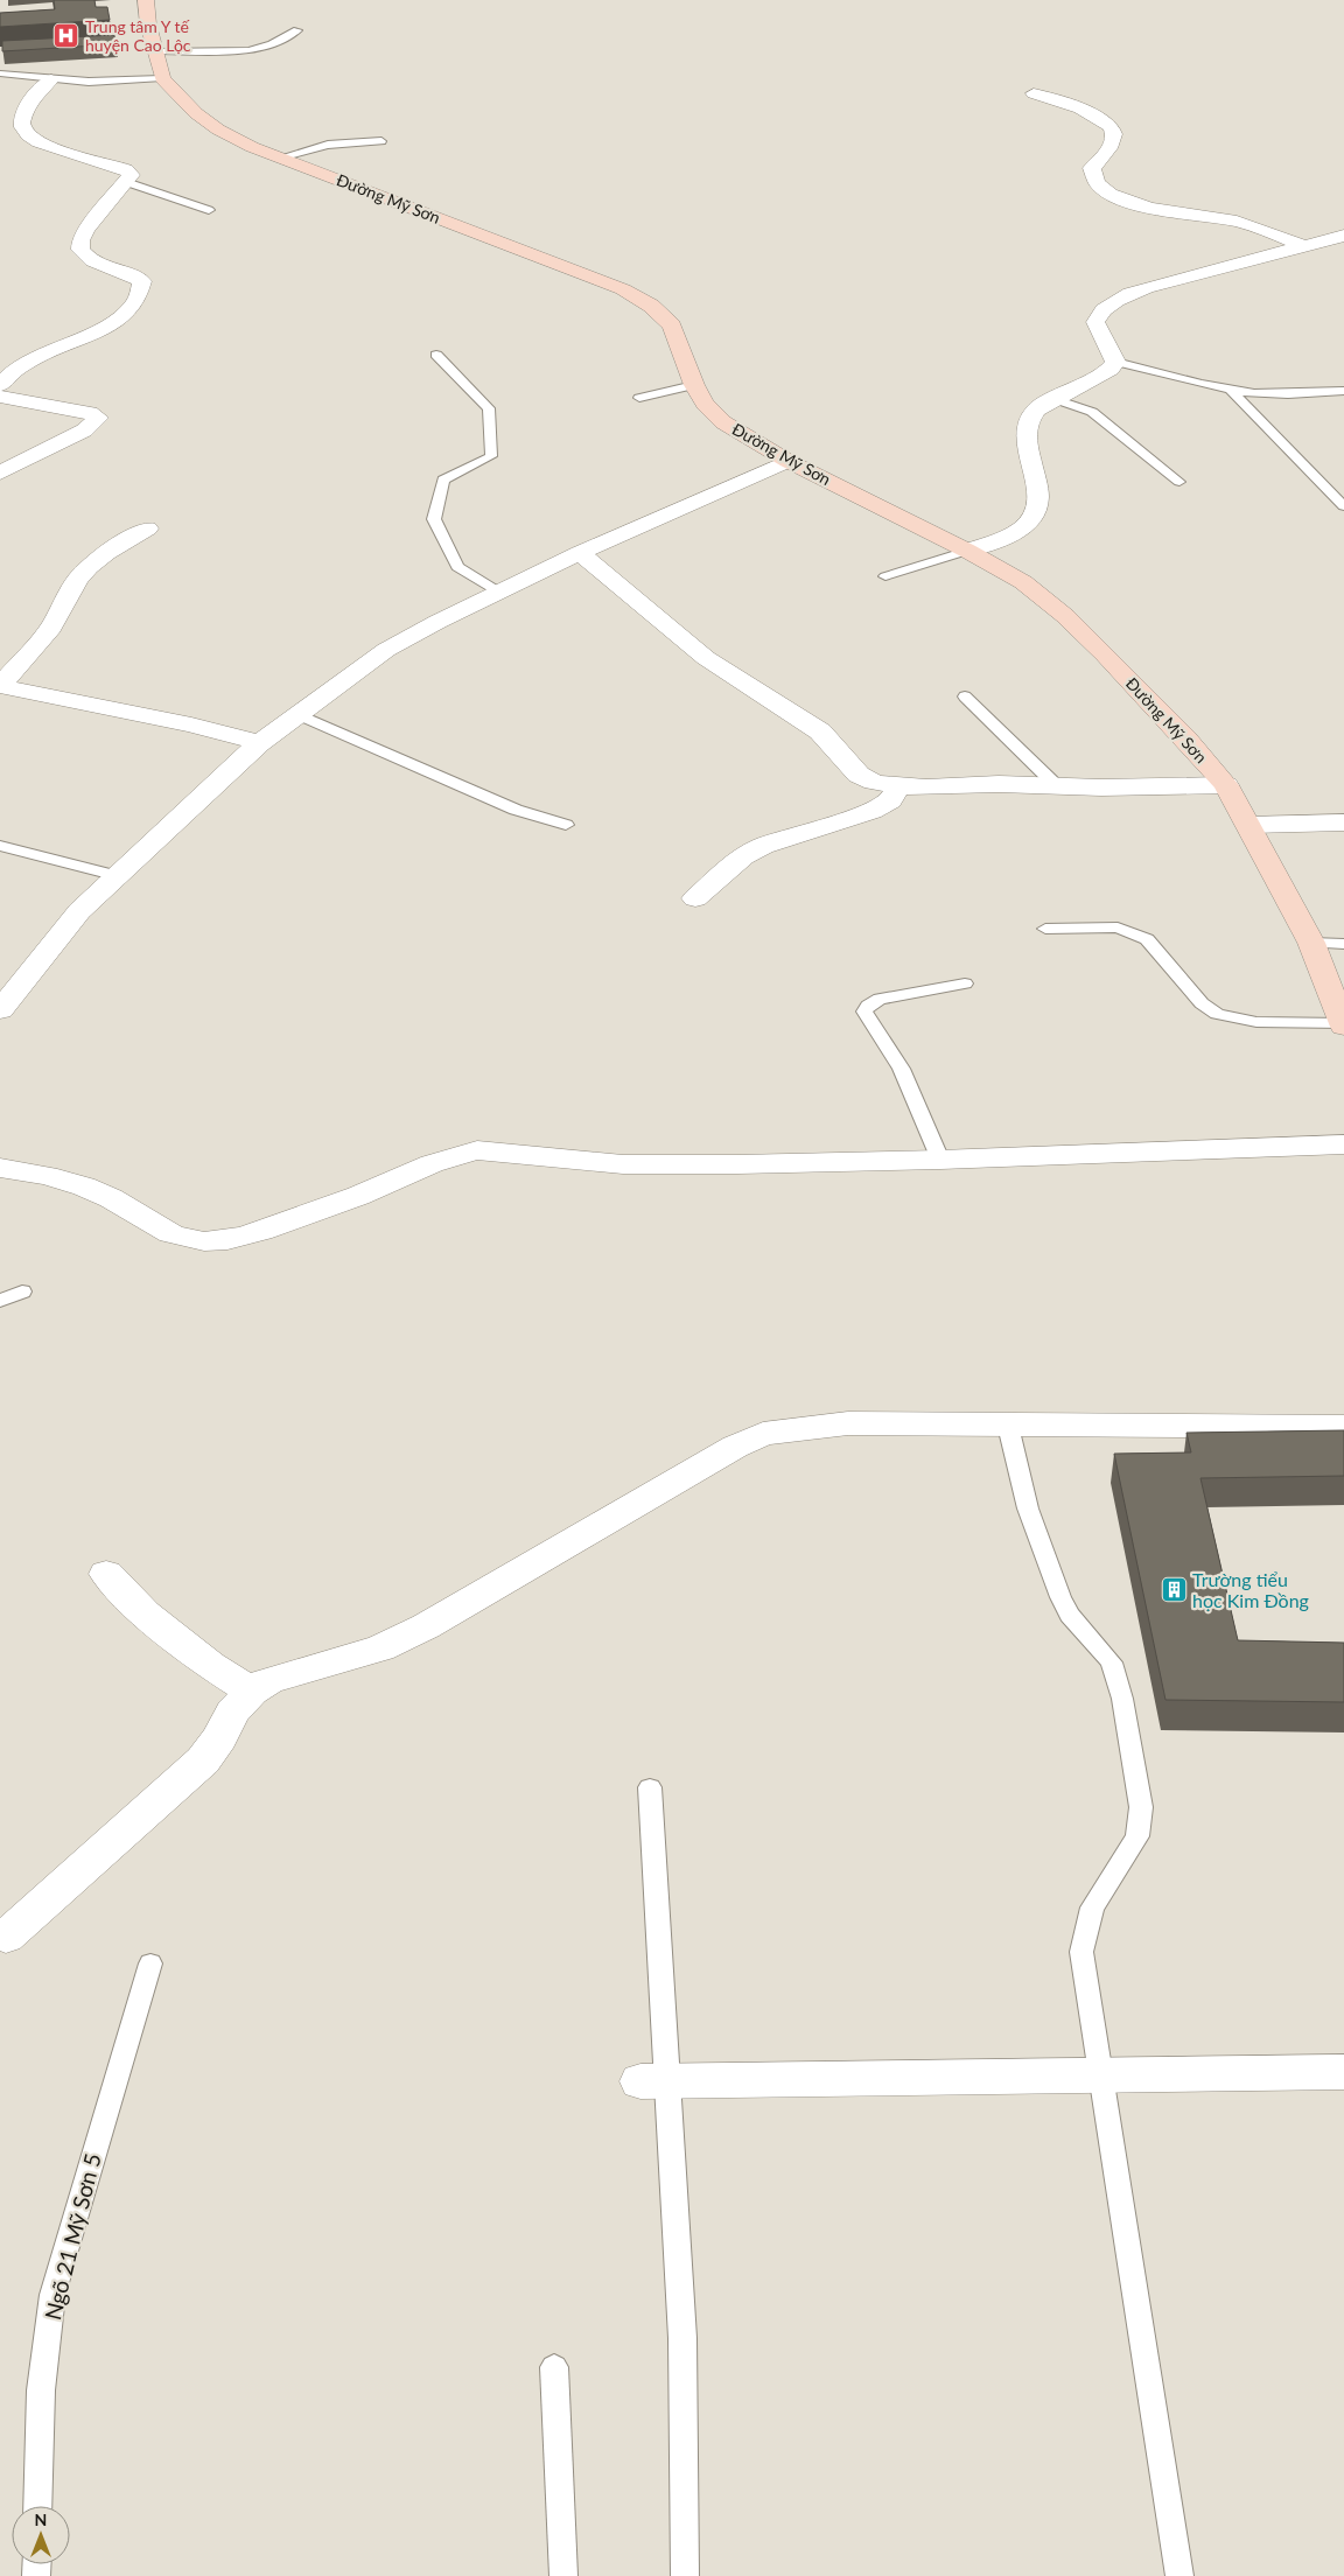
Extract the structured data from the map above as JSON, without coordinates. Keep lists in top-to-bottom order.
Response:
{
  "streets": {
    "street": ["Đường Mỹ Sơn"],
    "lane": ["Ngõ 21 Mỹ Sơn 5"]
  },
  "places": {
    "hospital": ["Trung tâm Y tế huyện Cao Lộc"],
    "building": ["Trường tiểu học Kim Đồng"]
  },
  "north": "top"
}
